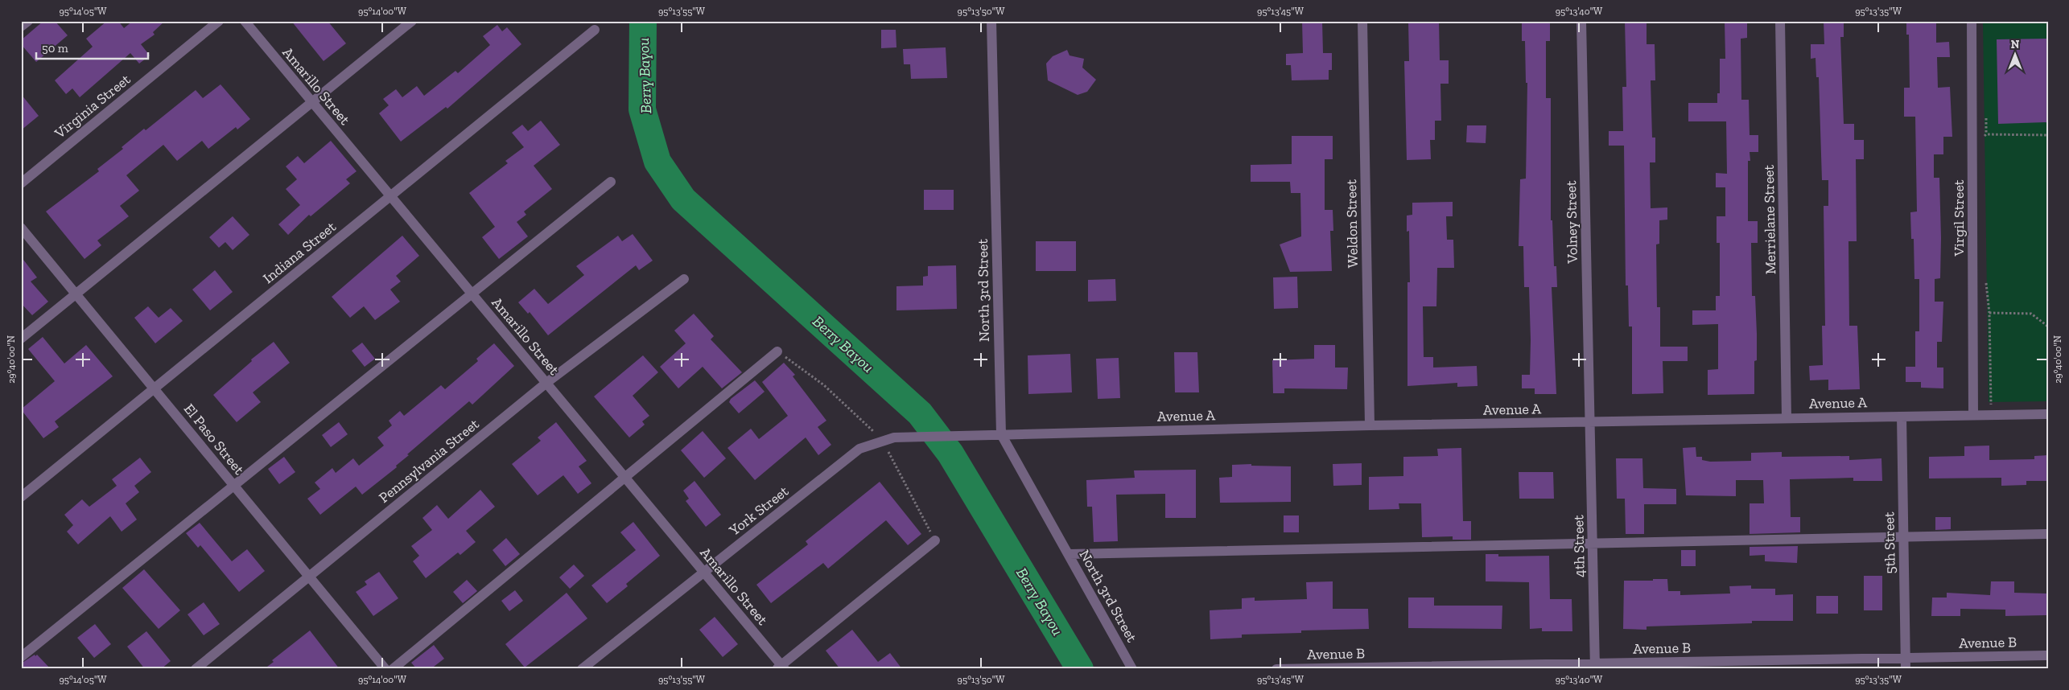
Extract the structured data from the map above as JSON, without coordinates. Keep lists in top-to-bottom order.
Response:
{
  "streets": {
    "street": [
      "Amarillo Street",
      "Virginia Street",
      "Virgil Street",
      "Merrielane Street",
      "Volney Street",
      "Weldon Street",
      "Indiana Street",
      "North 3rd Street",
      "Avenue A",
      "El Paso Street",
      "Pennsylvania Street",
      "York Street",
      "5th Street",
      "4th Street",
      "Avenue B"
    ]
  },
  "crossings": [
    ["Amarillo Street", "Indiana Street"],
    ["Amarillo Street", "Pennsylvania Street"],
    ["Amarillo Street", "York Street"],
    ["Virgil Street", "Avenue A"],
    ["Merrielane Street", "Avenue A"],
    ["Volney Street", "Avenue A"],
    ["Volney Street", "4th Street"],
    ["Weldon Street", "Avenue A"],
    ["Indiana Street", "El Paso Street"],
    ["North 3rd Street", "Avenue A"],
    ["Avenue A", "York Street"],
    ["Avenue A", "5th Street"],
    ["Avenue A", "4th Street"],
    ["El Paso Street", "Pennsylvania Street"],
    ["5th Street", "Avenue B"],
    ["4th Street", "Avenue B"]
  ],
  "water": ["Berry Bayou"],
  "scale_bar": "50 m",
  "north": "top",
  "coordinates": [
    "95°14'05\"W",
    "95°14'00\"W",
    "95°13'55\"W",
    "95°13'50\"W",
    "95°13'45\"W",
    "95°13'40\"W",
    "95°13'35\"W",
    "29°40'00\"N"
  ]
}
